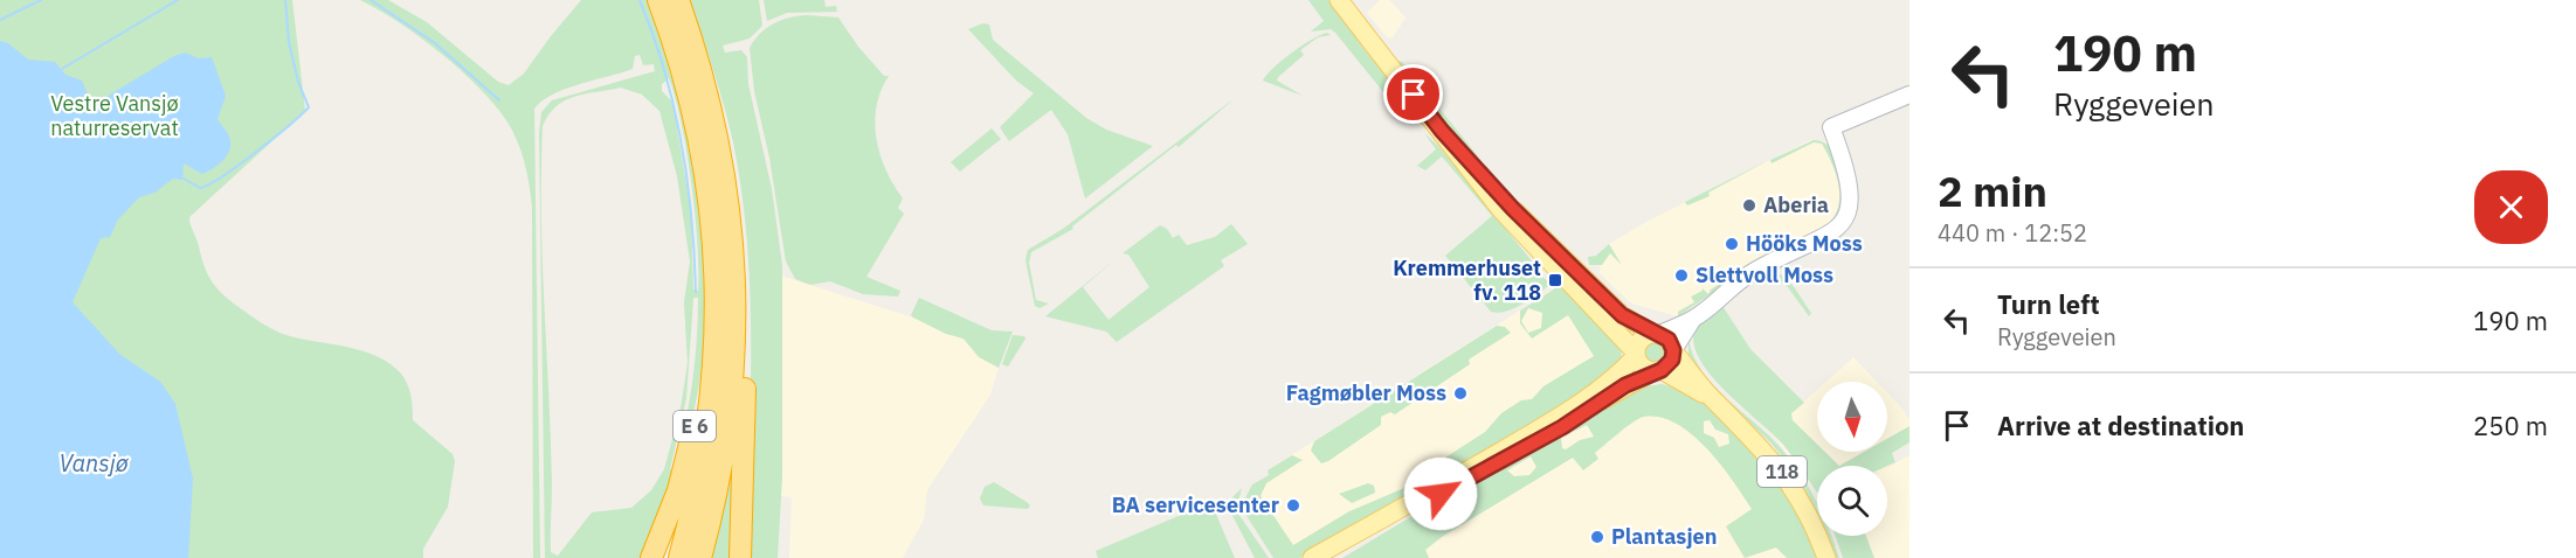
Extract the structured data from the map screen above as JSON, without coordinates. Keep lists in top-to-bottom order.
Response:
{
  "streets": {
    "highway": ["E 6"],
    "main road": ["118"]
  },
  "water": ["Vansjø"],
  "parks": ["Vestre Vansjø naturreservat"],
  "places": {
    "other": [
      "Aberia",
      "Hööks Moss",
      "Slettvoll Moss",
      "Fagmøbler Moss",
      "BA servicesenter",
      "Plantasjen"
    ],
    "transit": ["Kremmerhuset fv. 118"]
  },
  "north": "bottom",
  "page": {
    "turn": ["190 m", "Ryggeveien"],
    "heading": ["2 min", "440 m · 12:52"],
    "list": [
      {
        "name": "Turn left",
        "note": "Ryggeveien",
        "value": "190 m"
      },
      {
        "name": "Arrive at destination",
        "value": "250 m"
      }
    ]
  }
}
